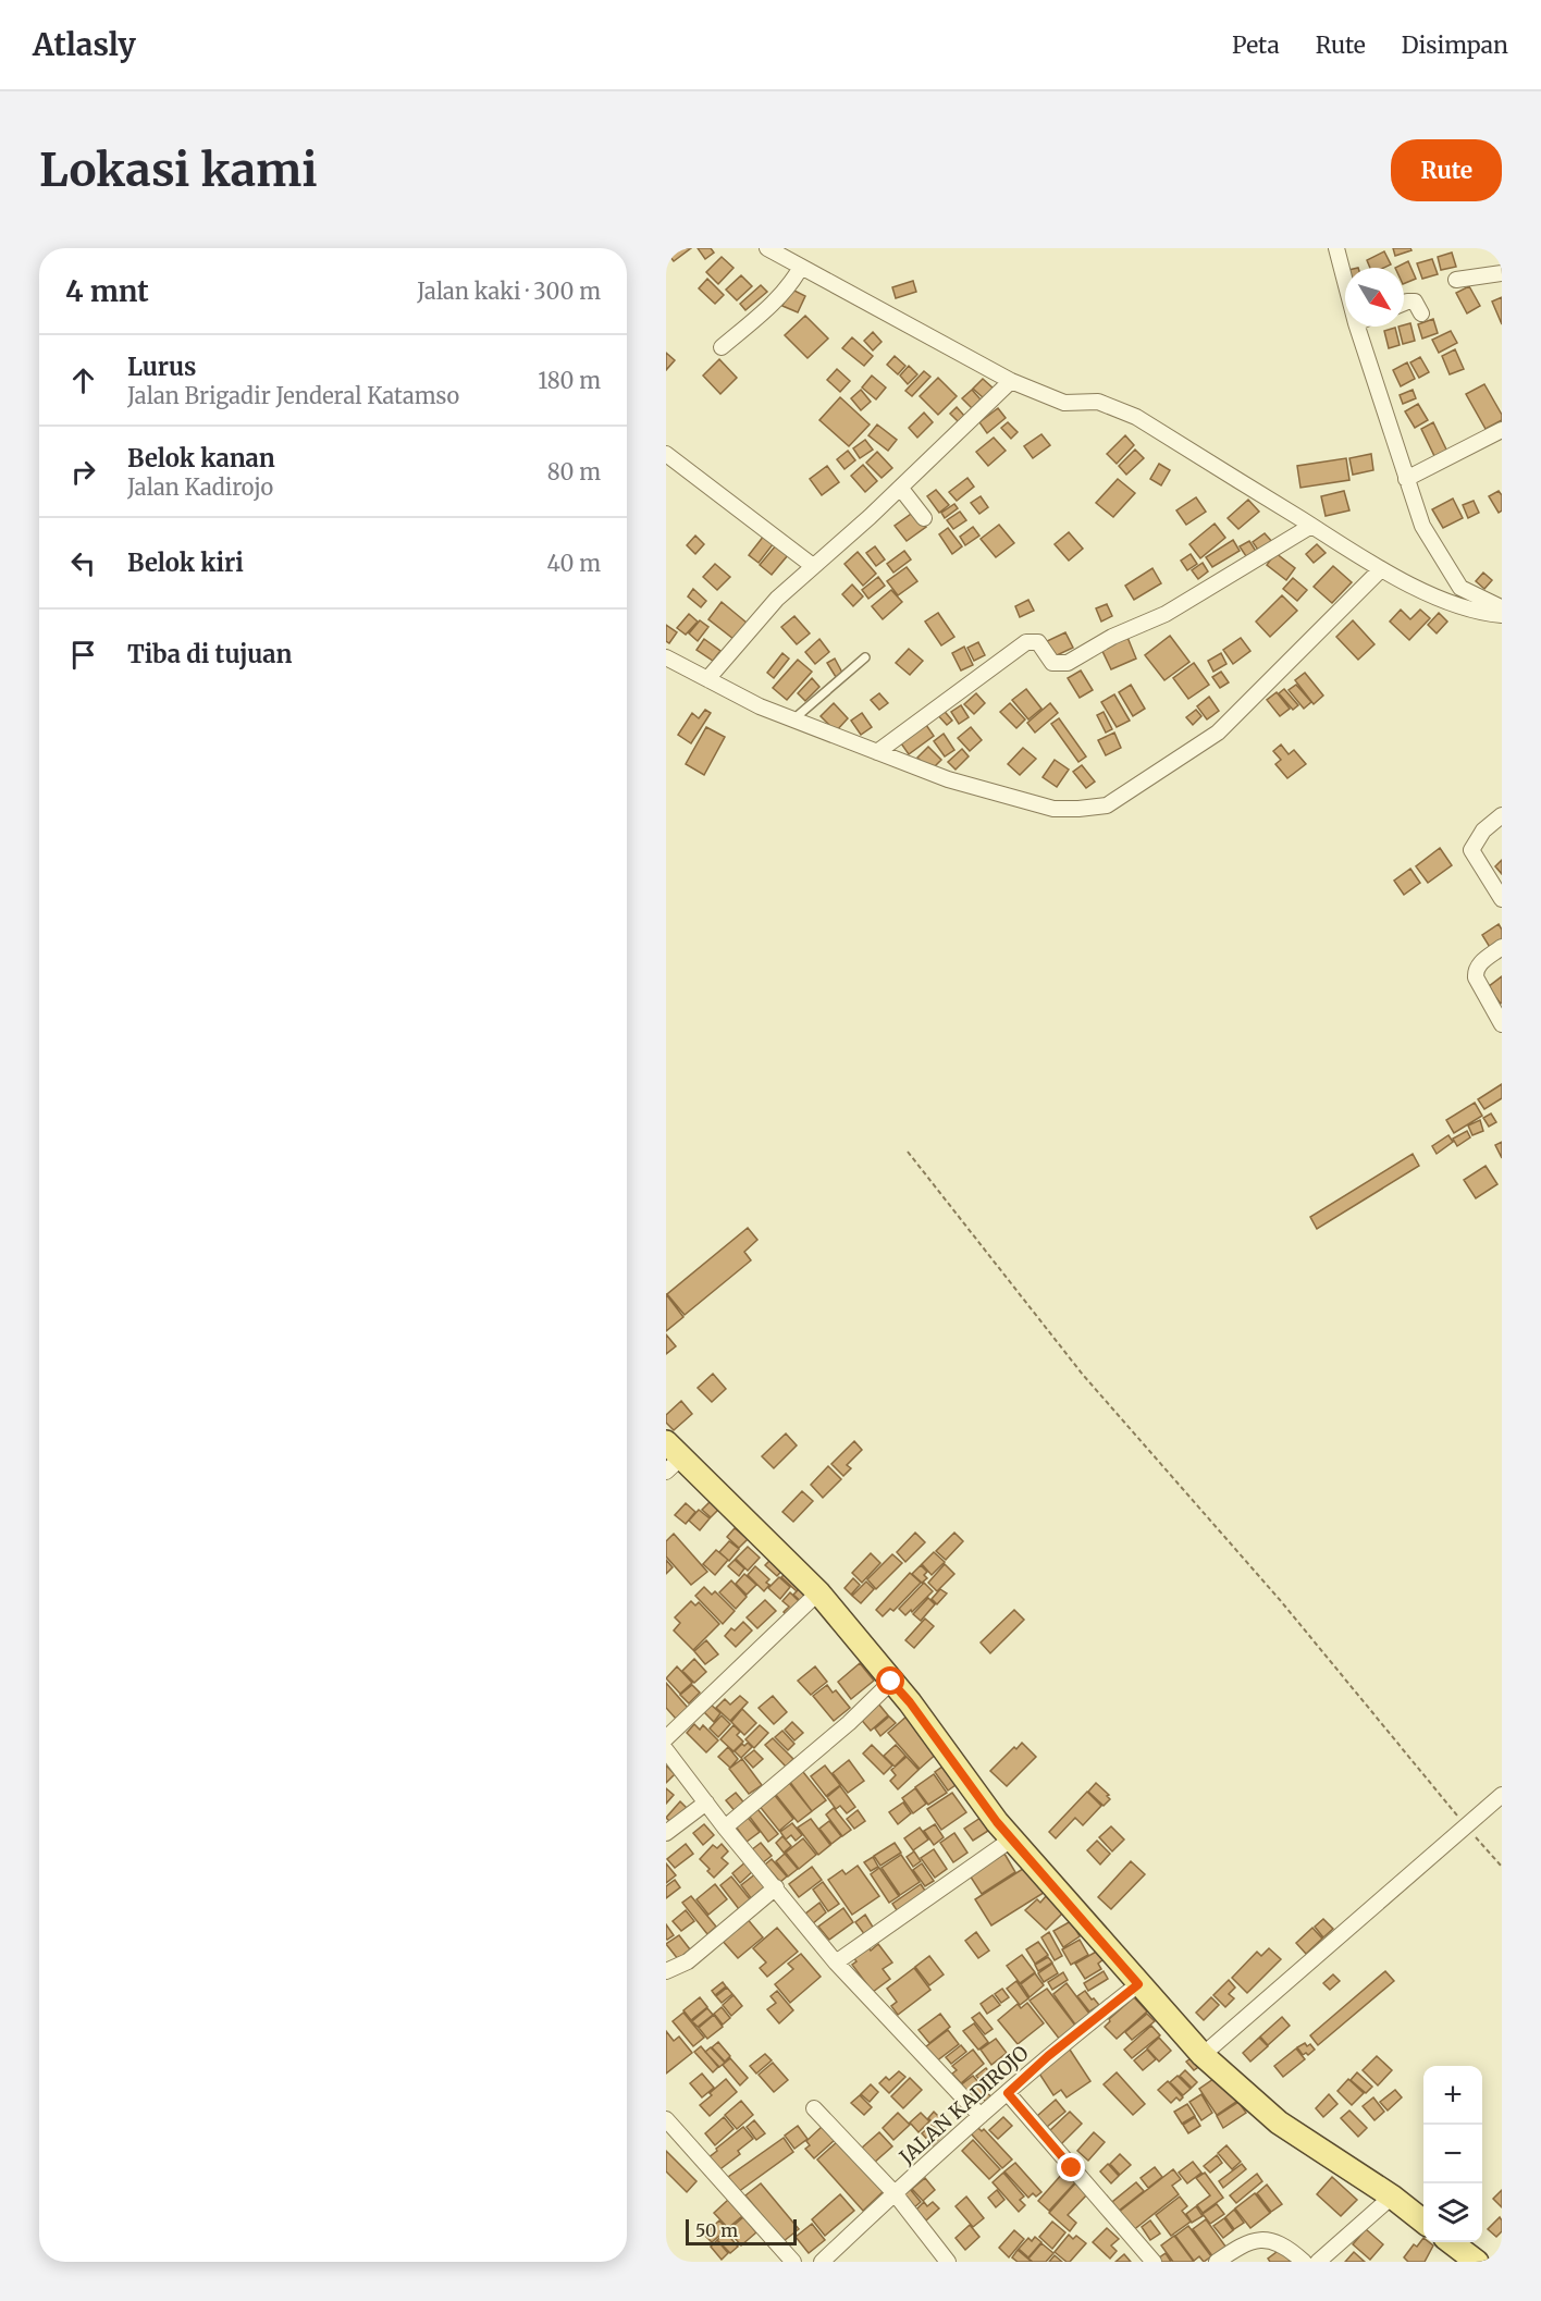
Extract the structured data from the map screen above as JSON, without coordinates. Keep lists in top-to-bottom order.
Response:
{
  "streets": {
    "street": ["JALAN KADIROJO"]
  },
  "scale_bar": "50 m",
  "north": "bottom right",
  "page": {
    "header": "Atlasly",
    "nav": ["Peta", "Rute", "Disimpan"],
    "buttons": "Rute",
    "title": "Lokasi kami",
    "heading": ["4 mnt", "Jalan kaki · 300 m"],
    "list": [
      ["Lurus", "Jalan Brigadir Jenderal Katamso", "180 m"],
      ["Belok kanan", "Jalan Kadirojo", "80 m"],
      ["Belok kiri", "40 m"],
      "Tiba di tujuan"
    ],
    "map_buttons": ["+", "−"],
    "scale": "50 m"
  }
}
